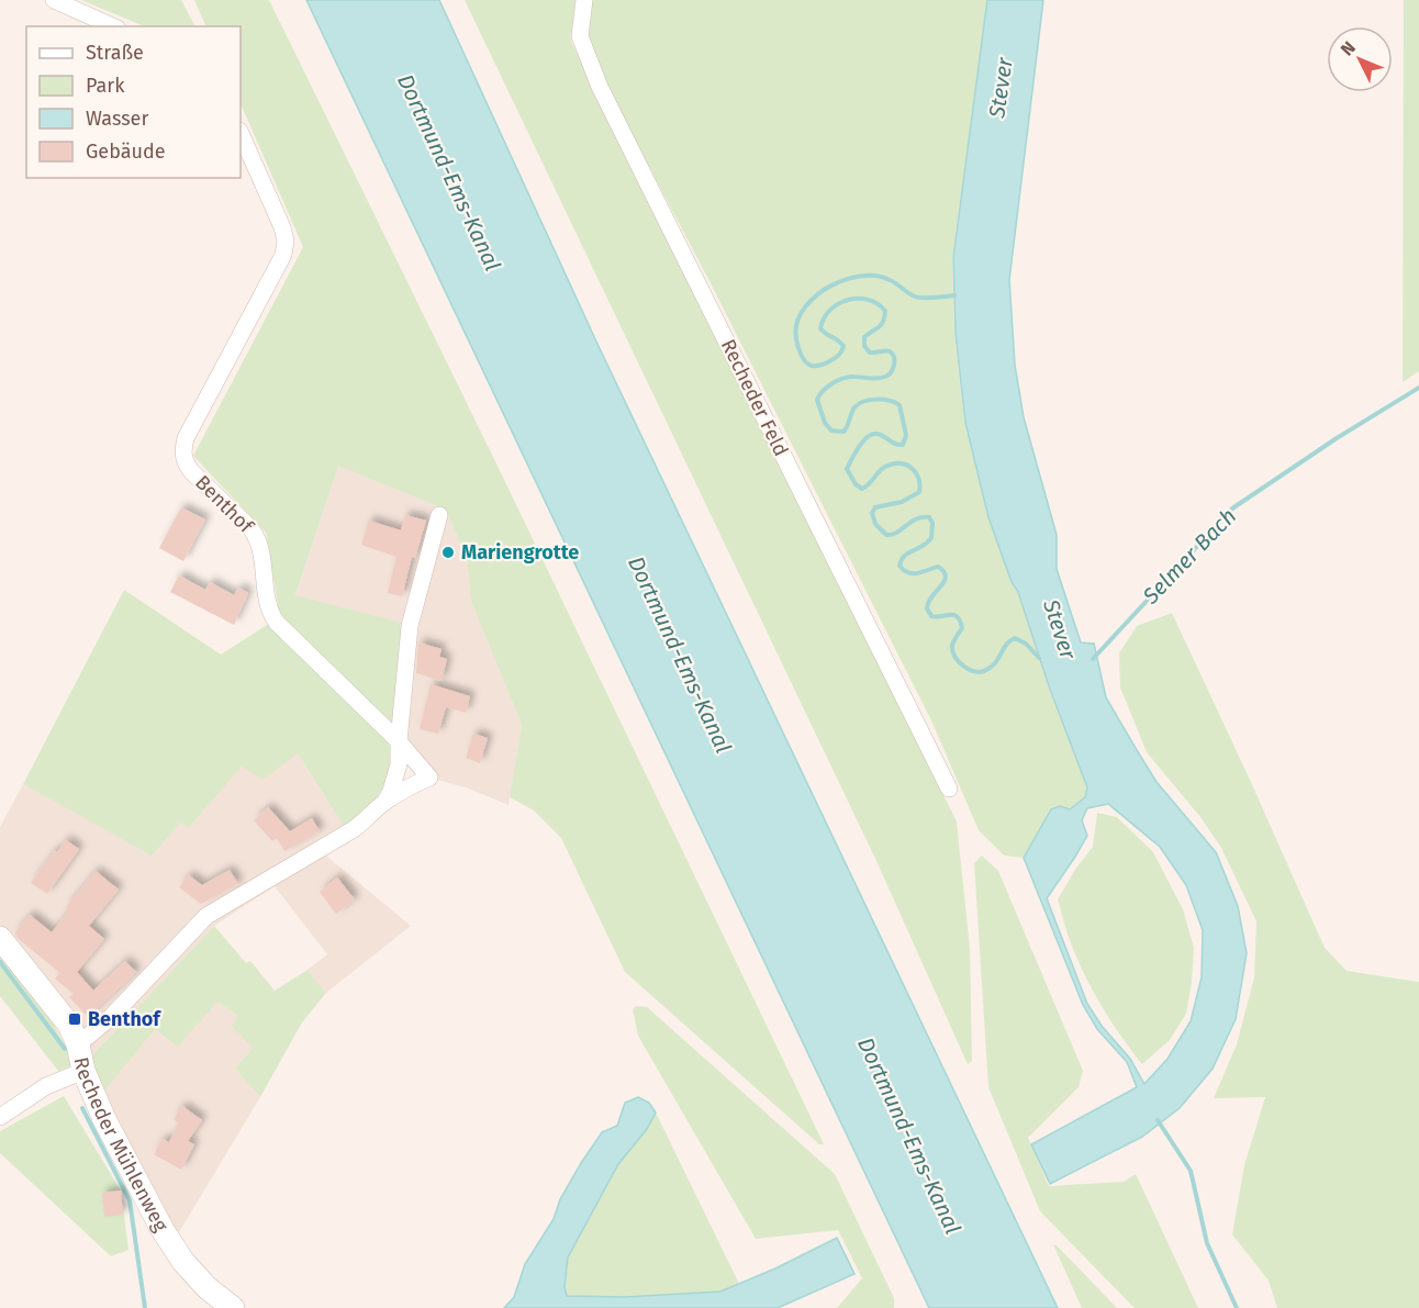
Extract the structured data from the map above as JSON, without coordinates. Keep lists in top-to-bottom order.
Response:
{
  "streets": {
    "street": ["Recheder Feld", "Benthof", "Recheder Mühlenweg"]
  },
  "crossings": [
    ["Benthof", "Recheder Mühlenweg"]
  ],
  "water": ["Stever", "Dortmund-Ems-Kanal", "Selmer Bach"],
  "places": {
    "other": ["Mariengrotte"],
    "transit": ["Benthof"]
  },
  "legend": [
    "Straße",
    "Park",
    "Wasser",
    "Gebäude"
  ],
  "north": "top left"
}
